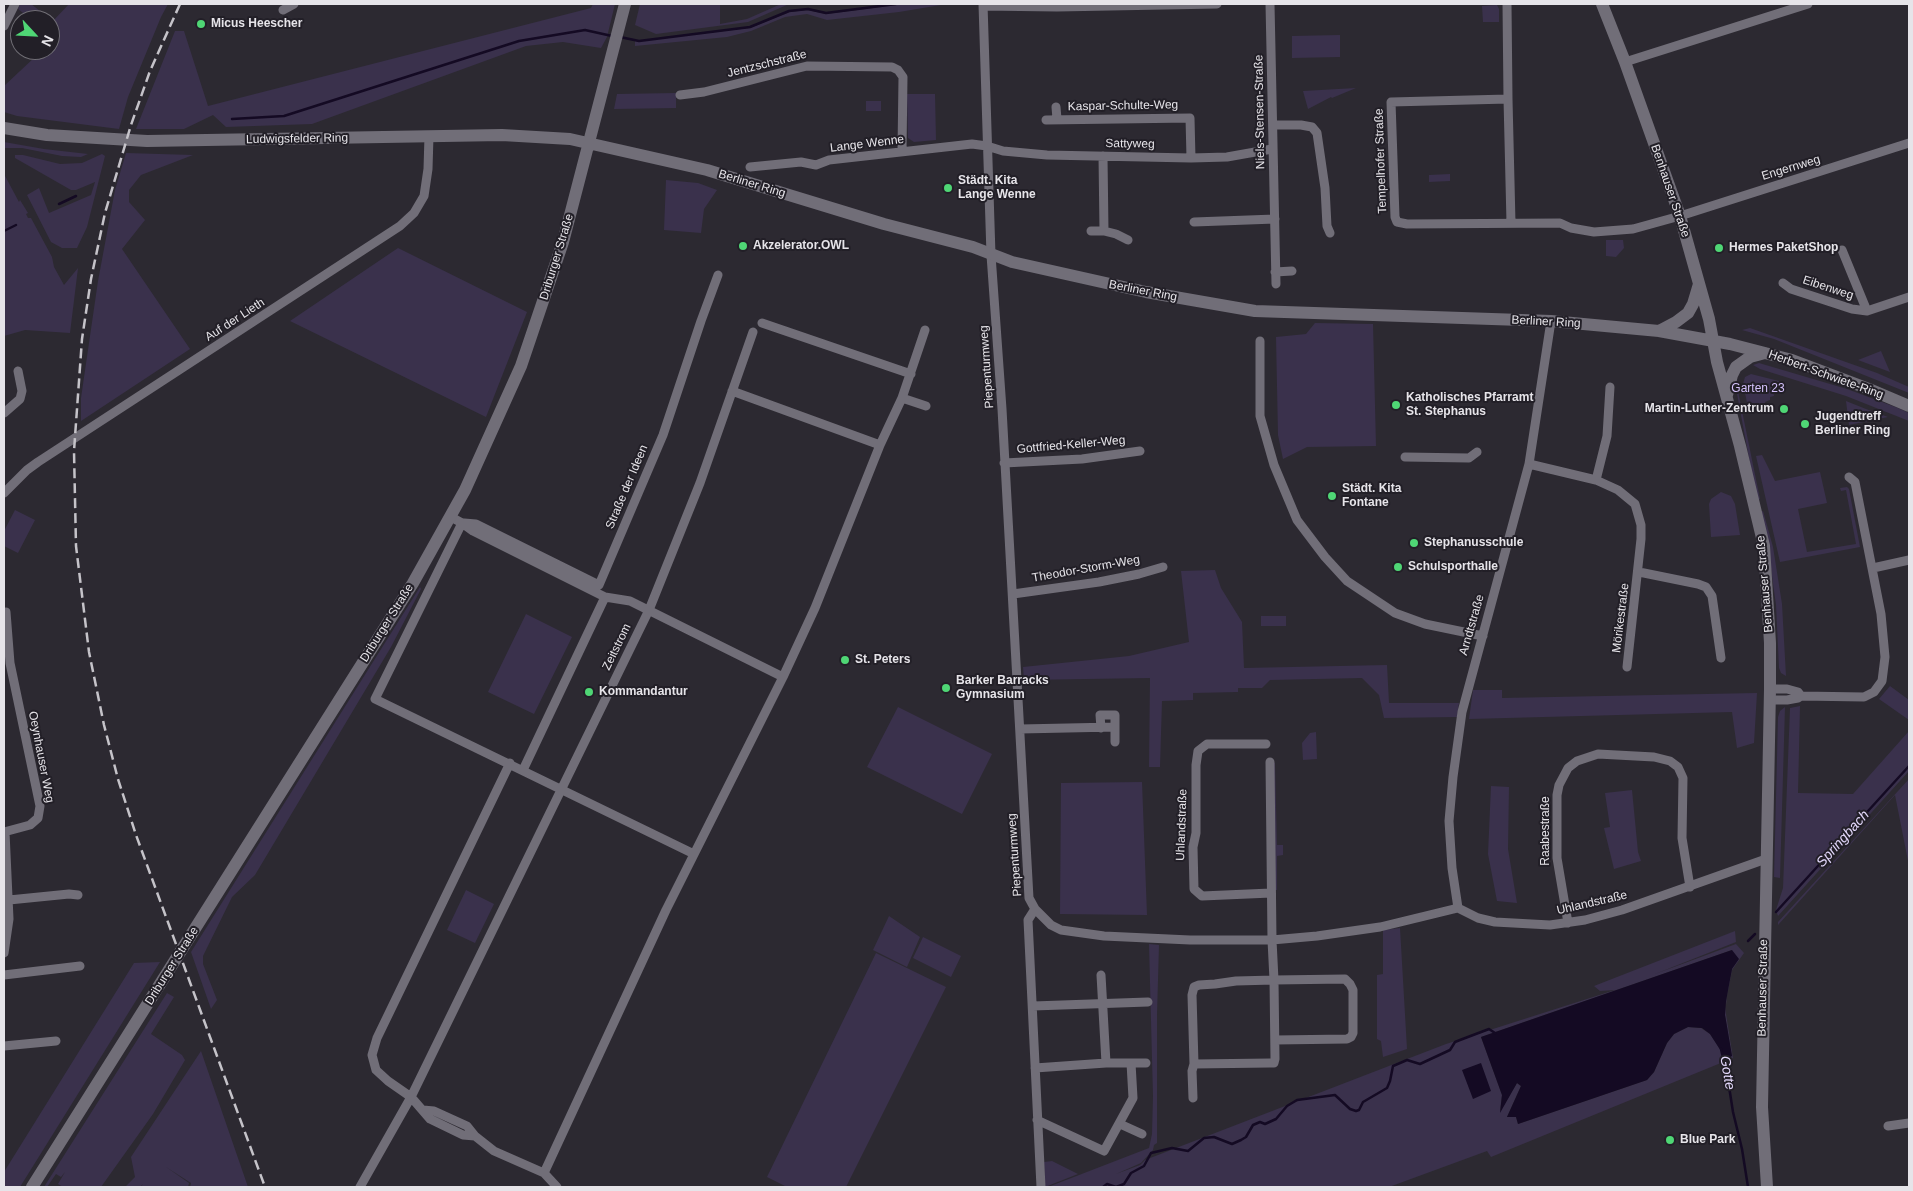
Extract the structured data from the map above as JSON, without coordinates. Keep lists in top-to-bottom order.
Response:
{
  "streets": {
    "main road": [
      "Ludwigsfelder Ring",
      "Berliner Ring",
      "Benhauser Straße",
      "Driburger Straße",
      "Herbert-Schwiete-Ring"
    ],
    "street": [
      "Jentzschstraße",
      "Kaspar-Schulte-Weg",
      "Niels-Stensen-Straße",
      "Lange Wenne",
      "Sattyweg",
      "Tempelhofer Straße",
      "Engernweg",
      "Eibenweg",
      "Auf der Lieth",
      "Piepenturmweg",
      "Gottfried-Keller-Weg",
      "Straße der Ideen",
      "Theodor-Storm-Weg",
      "Mörikestraße",
      "Arndtstraße",
      "Zeitstrom",
      "Oeynhauser Weg",
      "Uhlandstraße",
      "Raabestraße"
    ]
  },
  "crossings": [
    ["Jentzschstraße", "Lange Wenne"],
    ["Kaspar-Schulte-Weg", "Sattyweg"],
    ["Niels-Stensen-Straße", "Sattyweg"],
    ["Ludwigsfelder Ring", "Berliner Ring"],
    ["Ludwigsfelder Ring", "Driburger Straße"],
    ["Ludwigsfelder Ring", "Auf der Lieth"],
    ["Lange Wenne", "Sattyweg"],
    ["Lange Wenne", "Piepenturmweg"],
    ["Sattyweg", "Piepenturmweg"],
    ["Tempelhofer Straße", "Engernweg"],
    ["Tempelhofer Straße", "Benhauser Straße"],
    ["Engernweg", "Benhauser Straße"],
    ["Berliner Ring", "Benhauser Straße"],
    ["Berliner Ring", "Driburger Straße"],
    ["Berliner Ring", "Piepenturmweg"],
    ["Berliner Ring", "Herbert-Schwiete-Ring"],
    ["Berliner Ring", "Arndtstraße"],
    ["Benhauser Straße", "Herbert-Schwiete-Ring"],
    ["Benhauser Straße", "Uhlandstraße"],
    ["Piepenturmweg", "Gottfried-Keller-Weg"],
    ["Piepenturmweg", "Theodor-Storm-Weg"],
    ["Mörikestraße", "Arndtstraße"],
    ["Arndtstraße", "Uhlandstraße"],
    ["Uhlandstraße", "Raabestraße"]
  ],
  "water": ["Springbach", "Gotte"],
  "parks": ["Garten 23"],
  "places": [
    "Micus Heescher",
    "Städt. Kita Lange Wenne",
    "Akzelerator.OWL",
    "Hermes PaketShop",
    "Katholisches Pfarramt St. Stephanus",
    "Martin-Luther-Zentrum",
    "Jugendtreff Berliner Ring",
    "Städt. Kita Fontane",
    "Stephanusschule",
    "Schulsporthalle",
    "St. Peters",
    "Barker Barracks Gymnasium",
    "Kommandantur",
    "Blue Park"
  ],
  "north": "bottom right"
}
